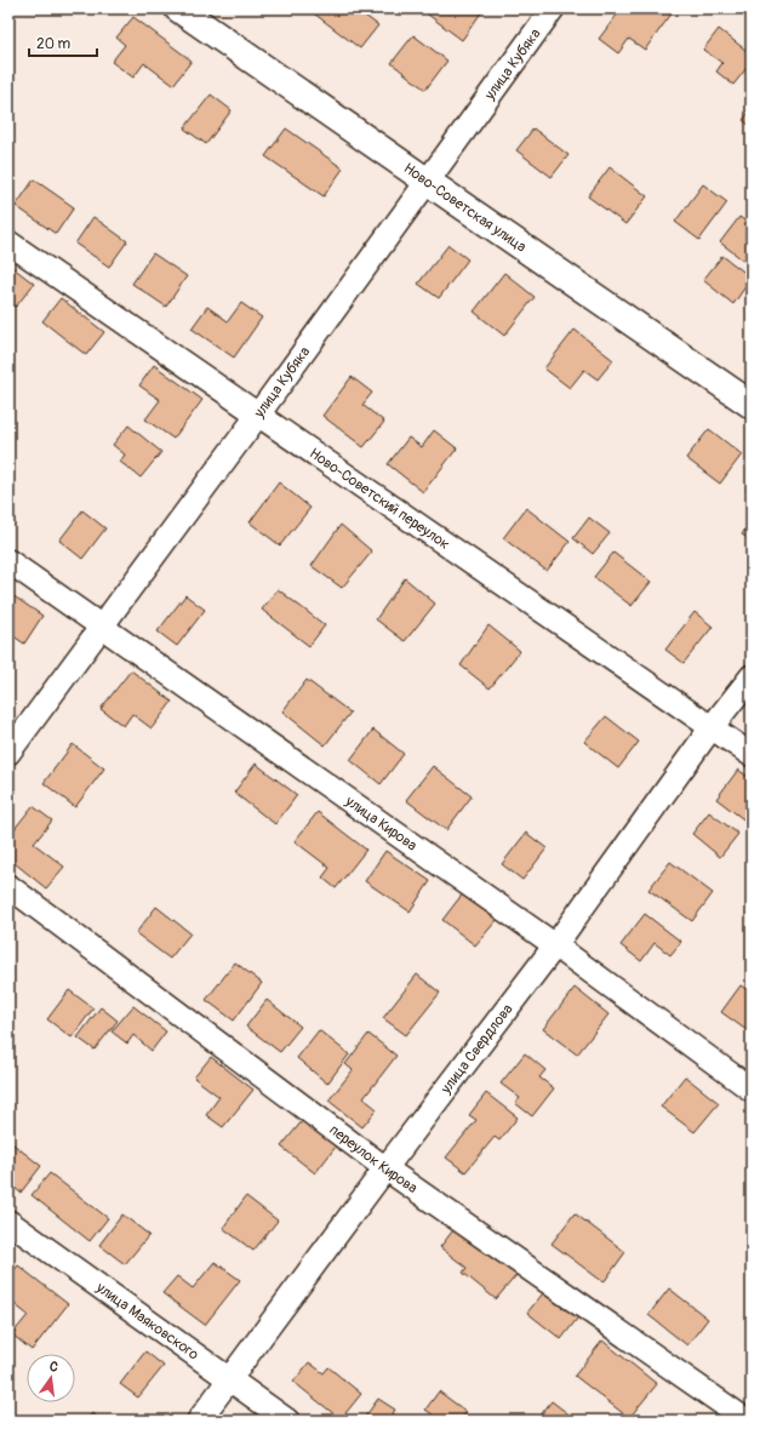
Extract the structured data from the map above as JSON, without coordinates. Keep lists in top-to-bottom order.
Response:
{
  "streets": {
    "main road": ["Ново-Советская улица"],
    "street": [
      "улица Кубяка",
      "Ново-Советский переулок",
      "улица Кирова",
      "улица Свердлова",
      "переулок Кирова",
      "улица Маяковского"
    ]
  },
  "crossings": [
    ["улица Кубяка", "Ново-Советская улица"],
    ["улица Кубяка", "Ново-Советский переулок"],
    ["улица Кубяка", "улица Кирова"],
    ["Ново-Советский переулок", "улица Свердлова"],
    ["улица Кирова", "улица Свердлова"],
    ["улица Свердлова", "переулок Кирова"],
    ["улица Свердлова", "улица Маяковского"]
  ],
  "scale_bar": "20 m",
  "north": "top"
}
